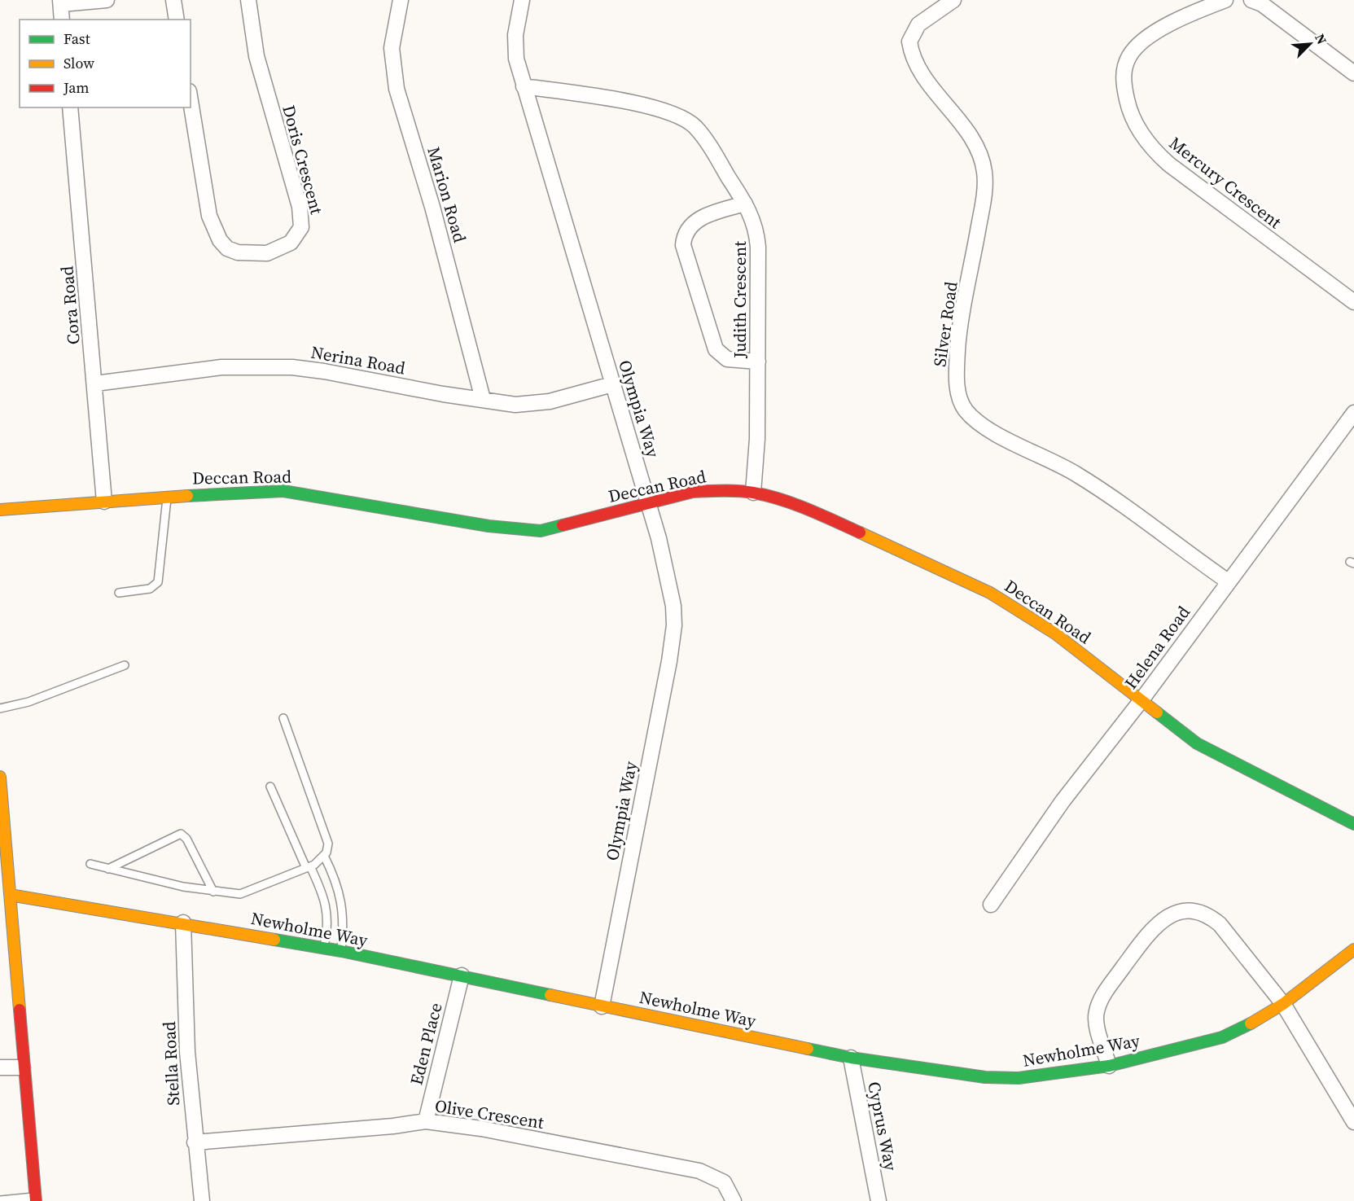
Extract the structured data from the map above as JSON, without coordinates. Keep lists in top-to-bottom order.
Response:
{
  "streets": {
    "street": [
      "Doris Crescent",
      "Mercury Crescent",
      "Marion Road",
      "Judith Crescent",
      "Cora Road",
      "Silver Road",
      "Nerina Road",
      "Olympia Way",
      "Deccan Road",
      "Helena Road",
      "Newholme Way",
      "Eden Place",
      "Stella Road",
      "Olive Crescent",
      "Cyprus Way"
    ]
  },
  "crossings": [
    ["Marion Road", "Nerina Road"],
    ["Judith Crescent", "Olympia Way"],
    ["Judith Crescent", "Deccan Road"],
    ["Cora Road", "Nerina Road"],
    ["Cora Road", "Deccan Road"],
    ["Silver Road", "Helena Road"],
    ["Nerina Road", "Olympia Way"],
    ["Olympia Way", "Deccan Road"],
    ["Olympia Way", "Newholme Way"],
    ["Deccan Road", "Helena Road"],
    ["Newholme Way", "Eden Place"],
    ["Newholme Way", "Stella Road"],
    ["Newholme Way", "Cyprus Way"],
    ["Eden Place", "Olive Crescent"],
    ["Stella Road", "Olive Crescent"]
  ],
  "legend": ["Fast", "Slow", "Jam"],
  "north": "top right"
}
